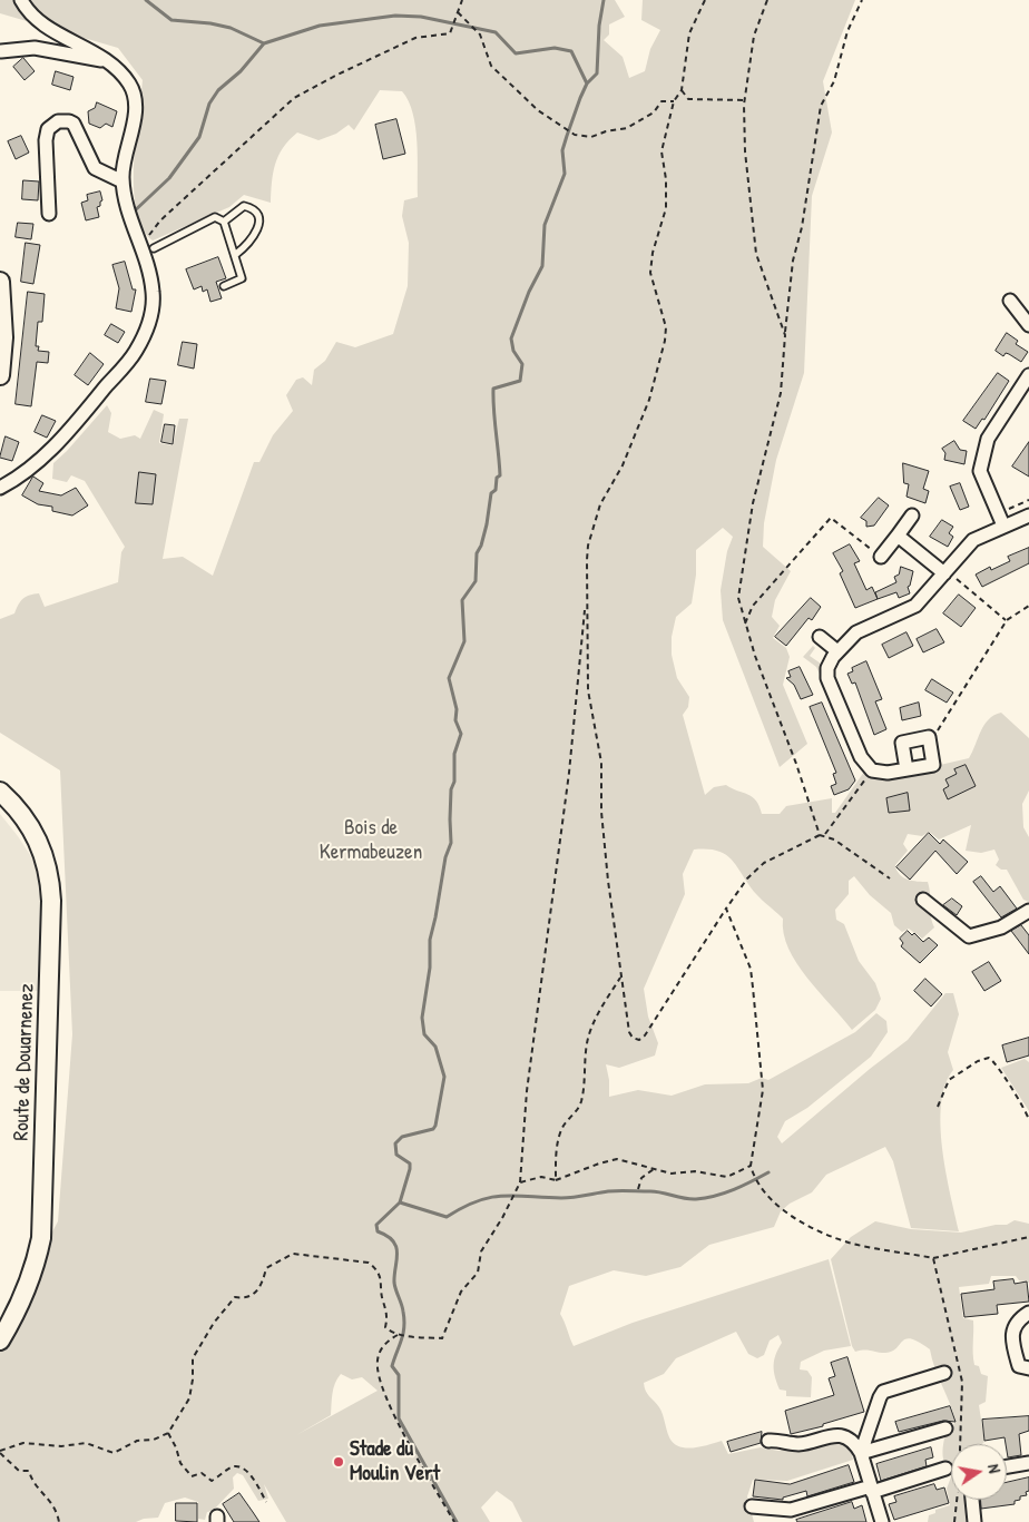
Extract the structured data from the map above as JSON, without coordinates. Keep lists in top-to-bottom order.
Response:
{
  "streets": {
    "main road": ["Route de Douarnenez"]
  },
  "parks": ["Bois de Kermabeuzen"],
  "places": ["Stade du Moulin Vert"],
  "north": "right"
}
